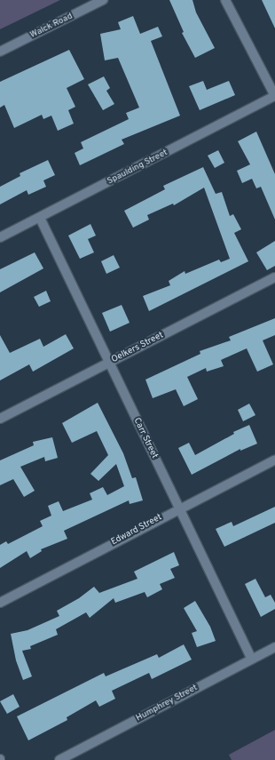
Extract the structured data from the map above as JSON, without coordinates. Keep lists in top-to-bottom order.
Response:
{
  "streets": {
    "street": [
      "Walck Road",
      "Spaulding Street",
      "Oelkers Street",
      "Carr Street",
      "Edward Street",
      "Humphrey Street"
    ]
  },
  "crossings": [
    ["Spaulding Street", "Carr Street"],
    ["Oelkers Street", "Carr Street"],
    ["Carr Street", "Edward Street"],
    ["Carr Street", "Humphrey Street"]
  ]
}
